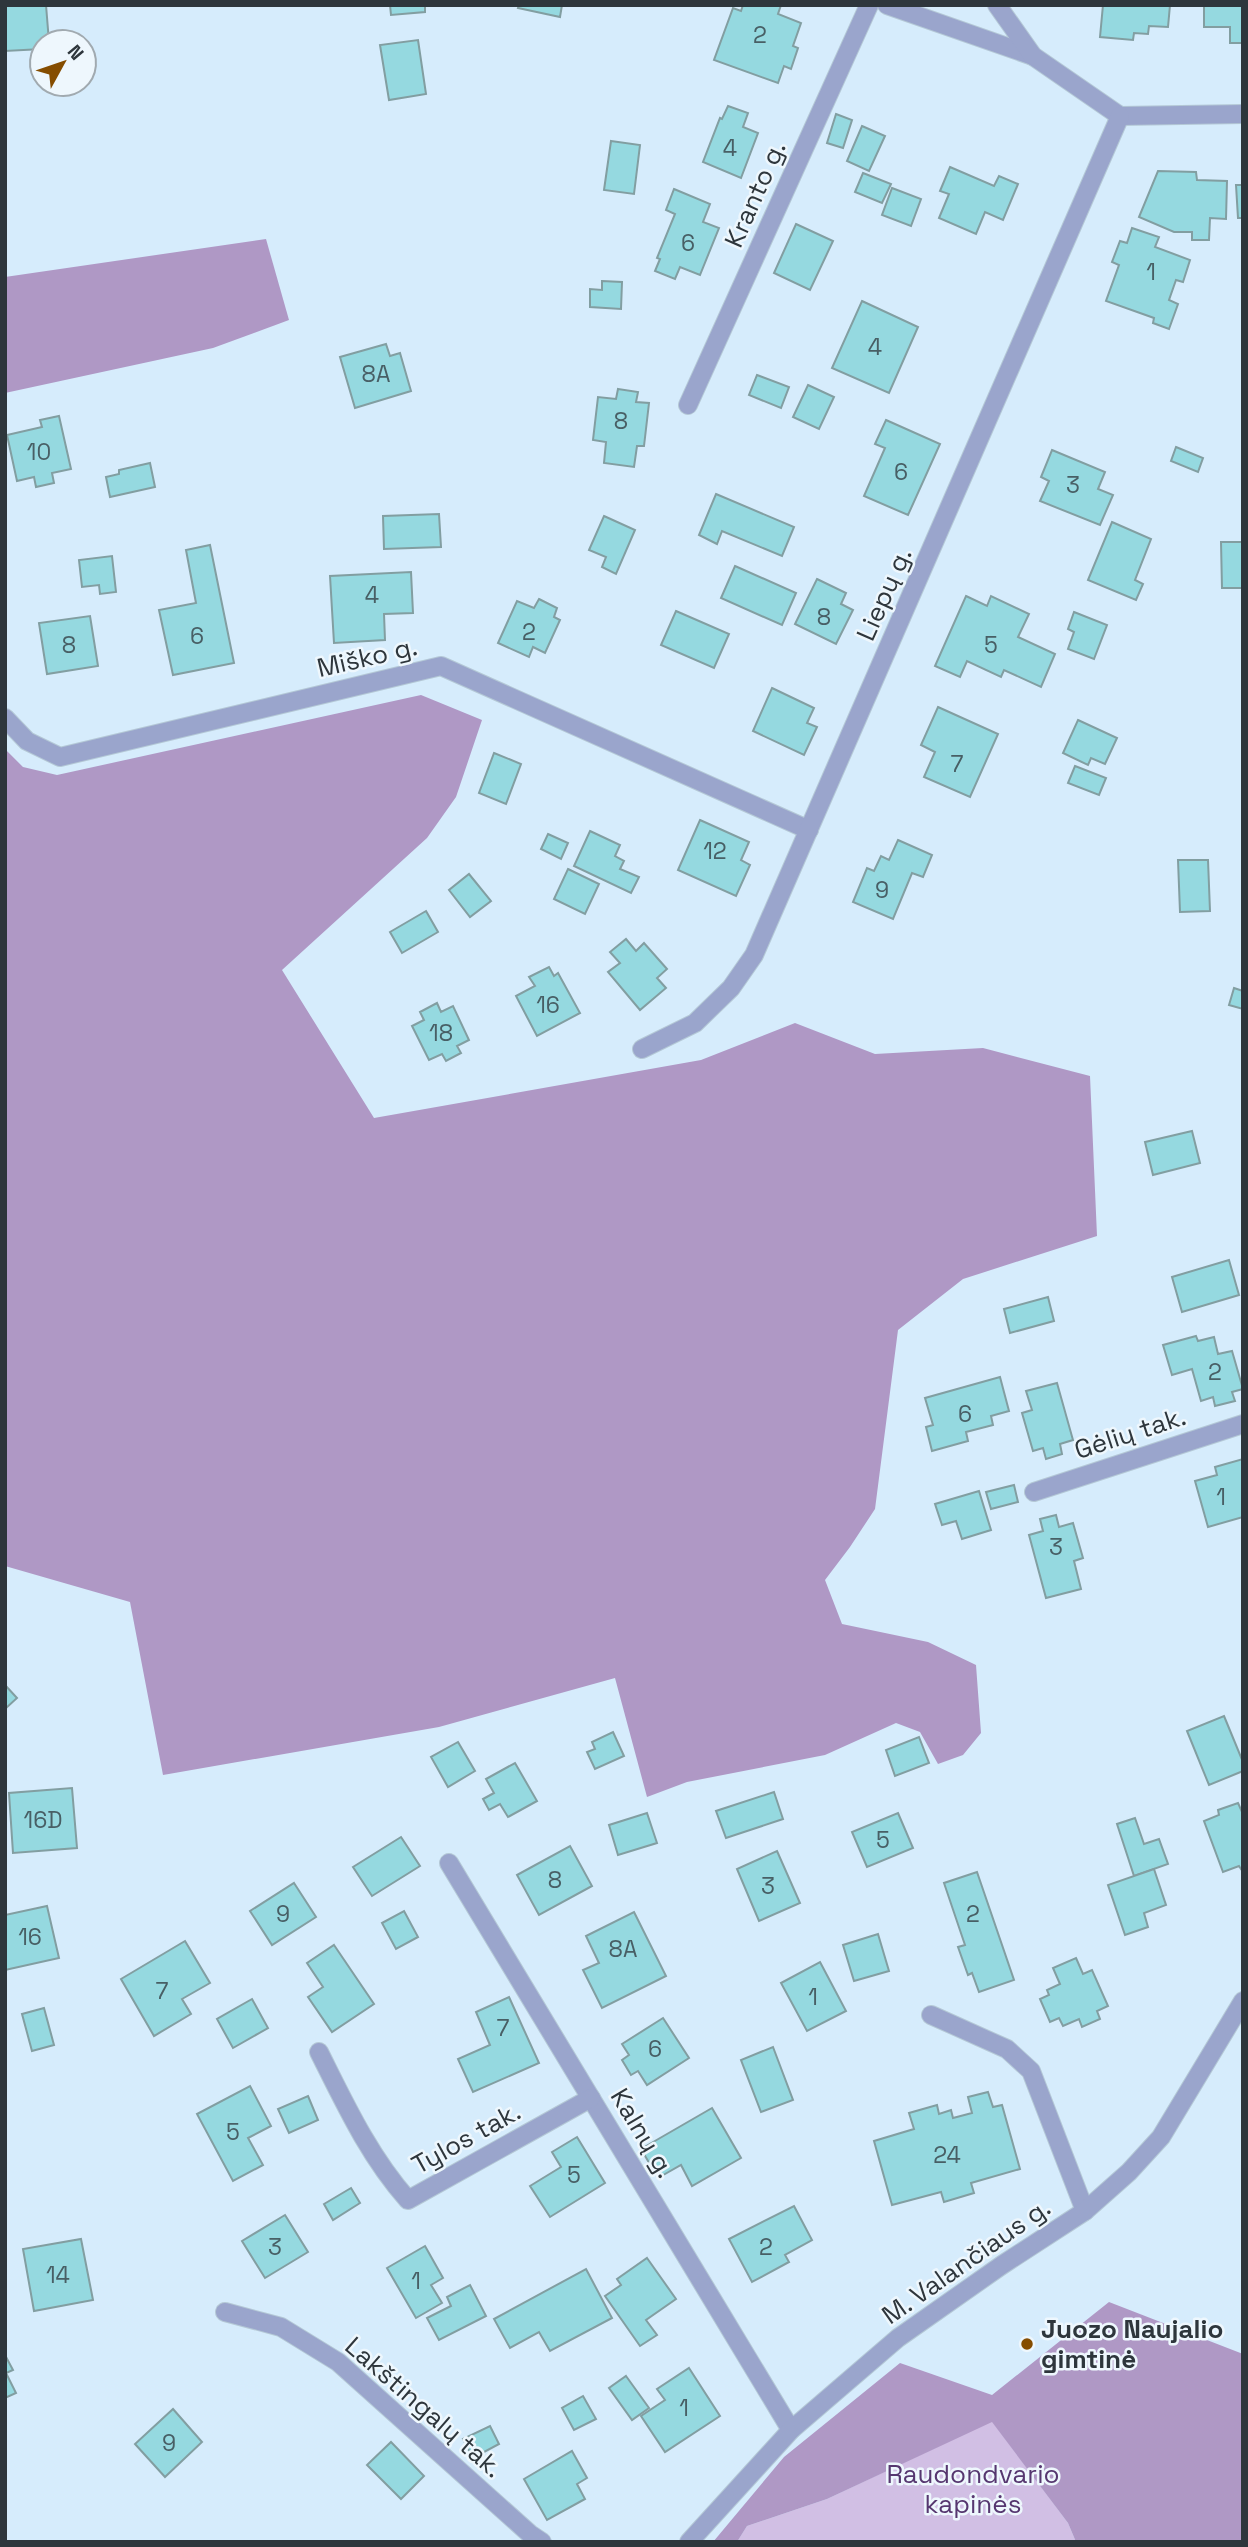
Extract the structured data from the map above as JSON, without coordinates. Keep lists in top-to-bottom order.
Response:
{
  "streets": {
    "street": [
      "Kranto g.",
      "Liepų g.",
      "Miško g.",
      "Gėlių tak.",
      "Kalnų g.",
      "Tylos tak.",
      "M. Valančiaus g.",
      "Lakštingalų tak."
    ]
  },
  "crossings": [
    ["Liepų g.", "Miško g."],
    ["Kalnų g.", "Tylos tak."],
    ["Kalnų g.", "M. Valančiaus g."]
  ],
  "parks": ["Raudondvario kapinės"],
  "places": ["Juozo Naujalio gimtinė"],
  "house_numbers": [
    "2",
    "4",
    "6",
    "1",
    "4",
    "8A",
    "8",
    "10",
    "6",
    "3",
    "4",
    "8",
    "2",
    "6",
    "8",
    "5",
    "7",
    "12",
    "9",
    "16",
    "18",
    "2",
    "6",
    "1",
    "3",
    "16D",
    "5",
    "8",
    "3",
    "9",
    "2",
    "16",
    "8A",
    "7",
    "1",
    "7",
    "6",
    "5",
    "24",
    "5",
    "3",
    "2",
    "14",
    "1",
    "1",
    "9"
  ],
  "north": "top right"
}
